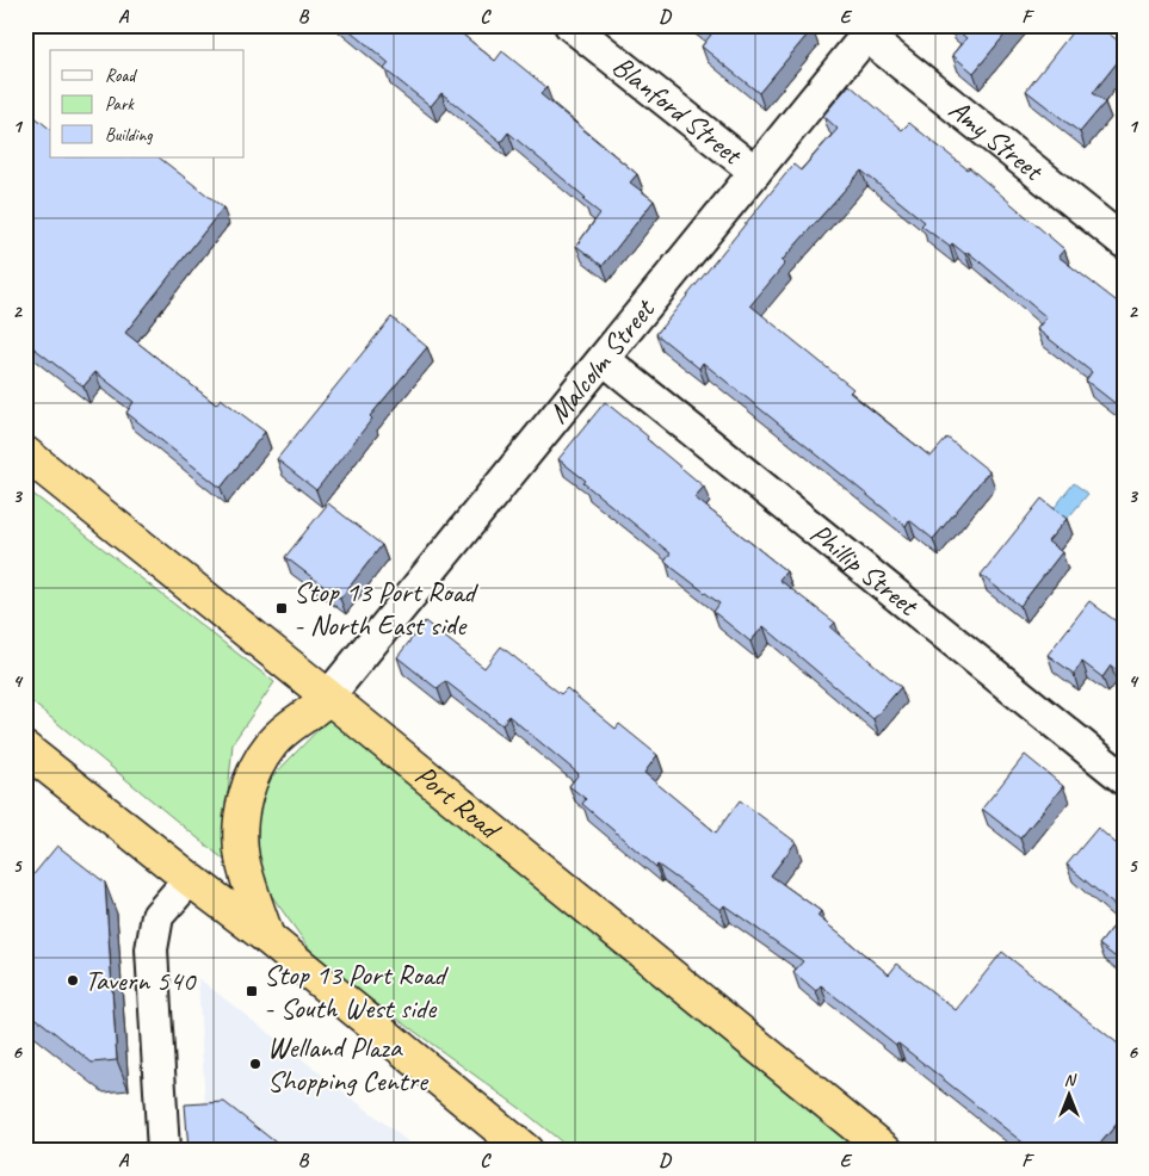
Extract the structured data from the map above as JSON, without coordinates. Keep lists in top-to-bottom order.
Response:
{
  "streets": {
    "highway": ["Port Road"],
    "street": [
      "Blanford Street",
      "Amy Street",
      "Malcolm Street",
      "Phillip Street"
    ]
  },
  "crossings": [
    ["Blanford Street", "Malcolm Street"],
    ["Amy Street", "Malcolm Street"],
    ["Malcolm Street", "Phillip Street"],
    ["Malcolm Street", "Port Road"]
  ],
  "places": {
    "transit": ["Stop 13 Port Road - North East side", "Stop 13 Port Road - South West side"],
    "other": ["Tavern 540", "Welland Plaza Shopping Centre"]
  },
  "legend": ["Road", "Park", "Building"],
  "north": "top",
  "grid": {
    "columns": [
      "A",
      "B",
      "C",
      "D",
      "E",
      "F"
    ],
    "rows": [
      "1",
      "2",
      "3",
      "4",
      "5",
      "6"
    ]
  }
}
